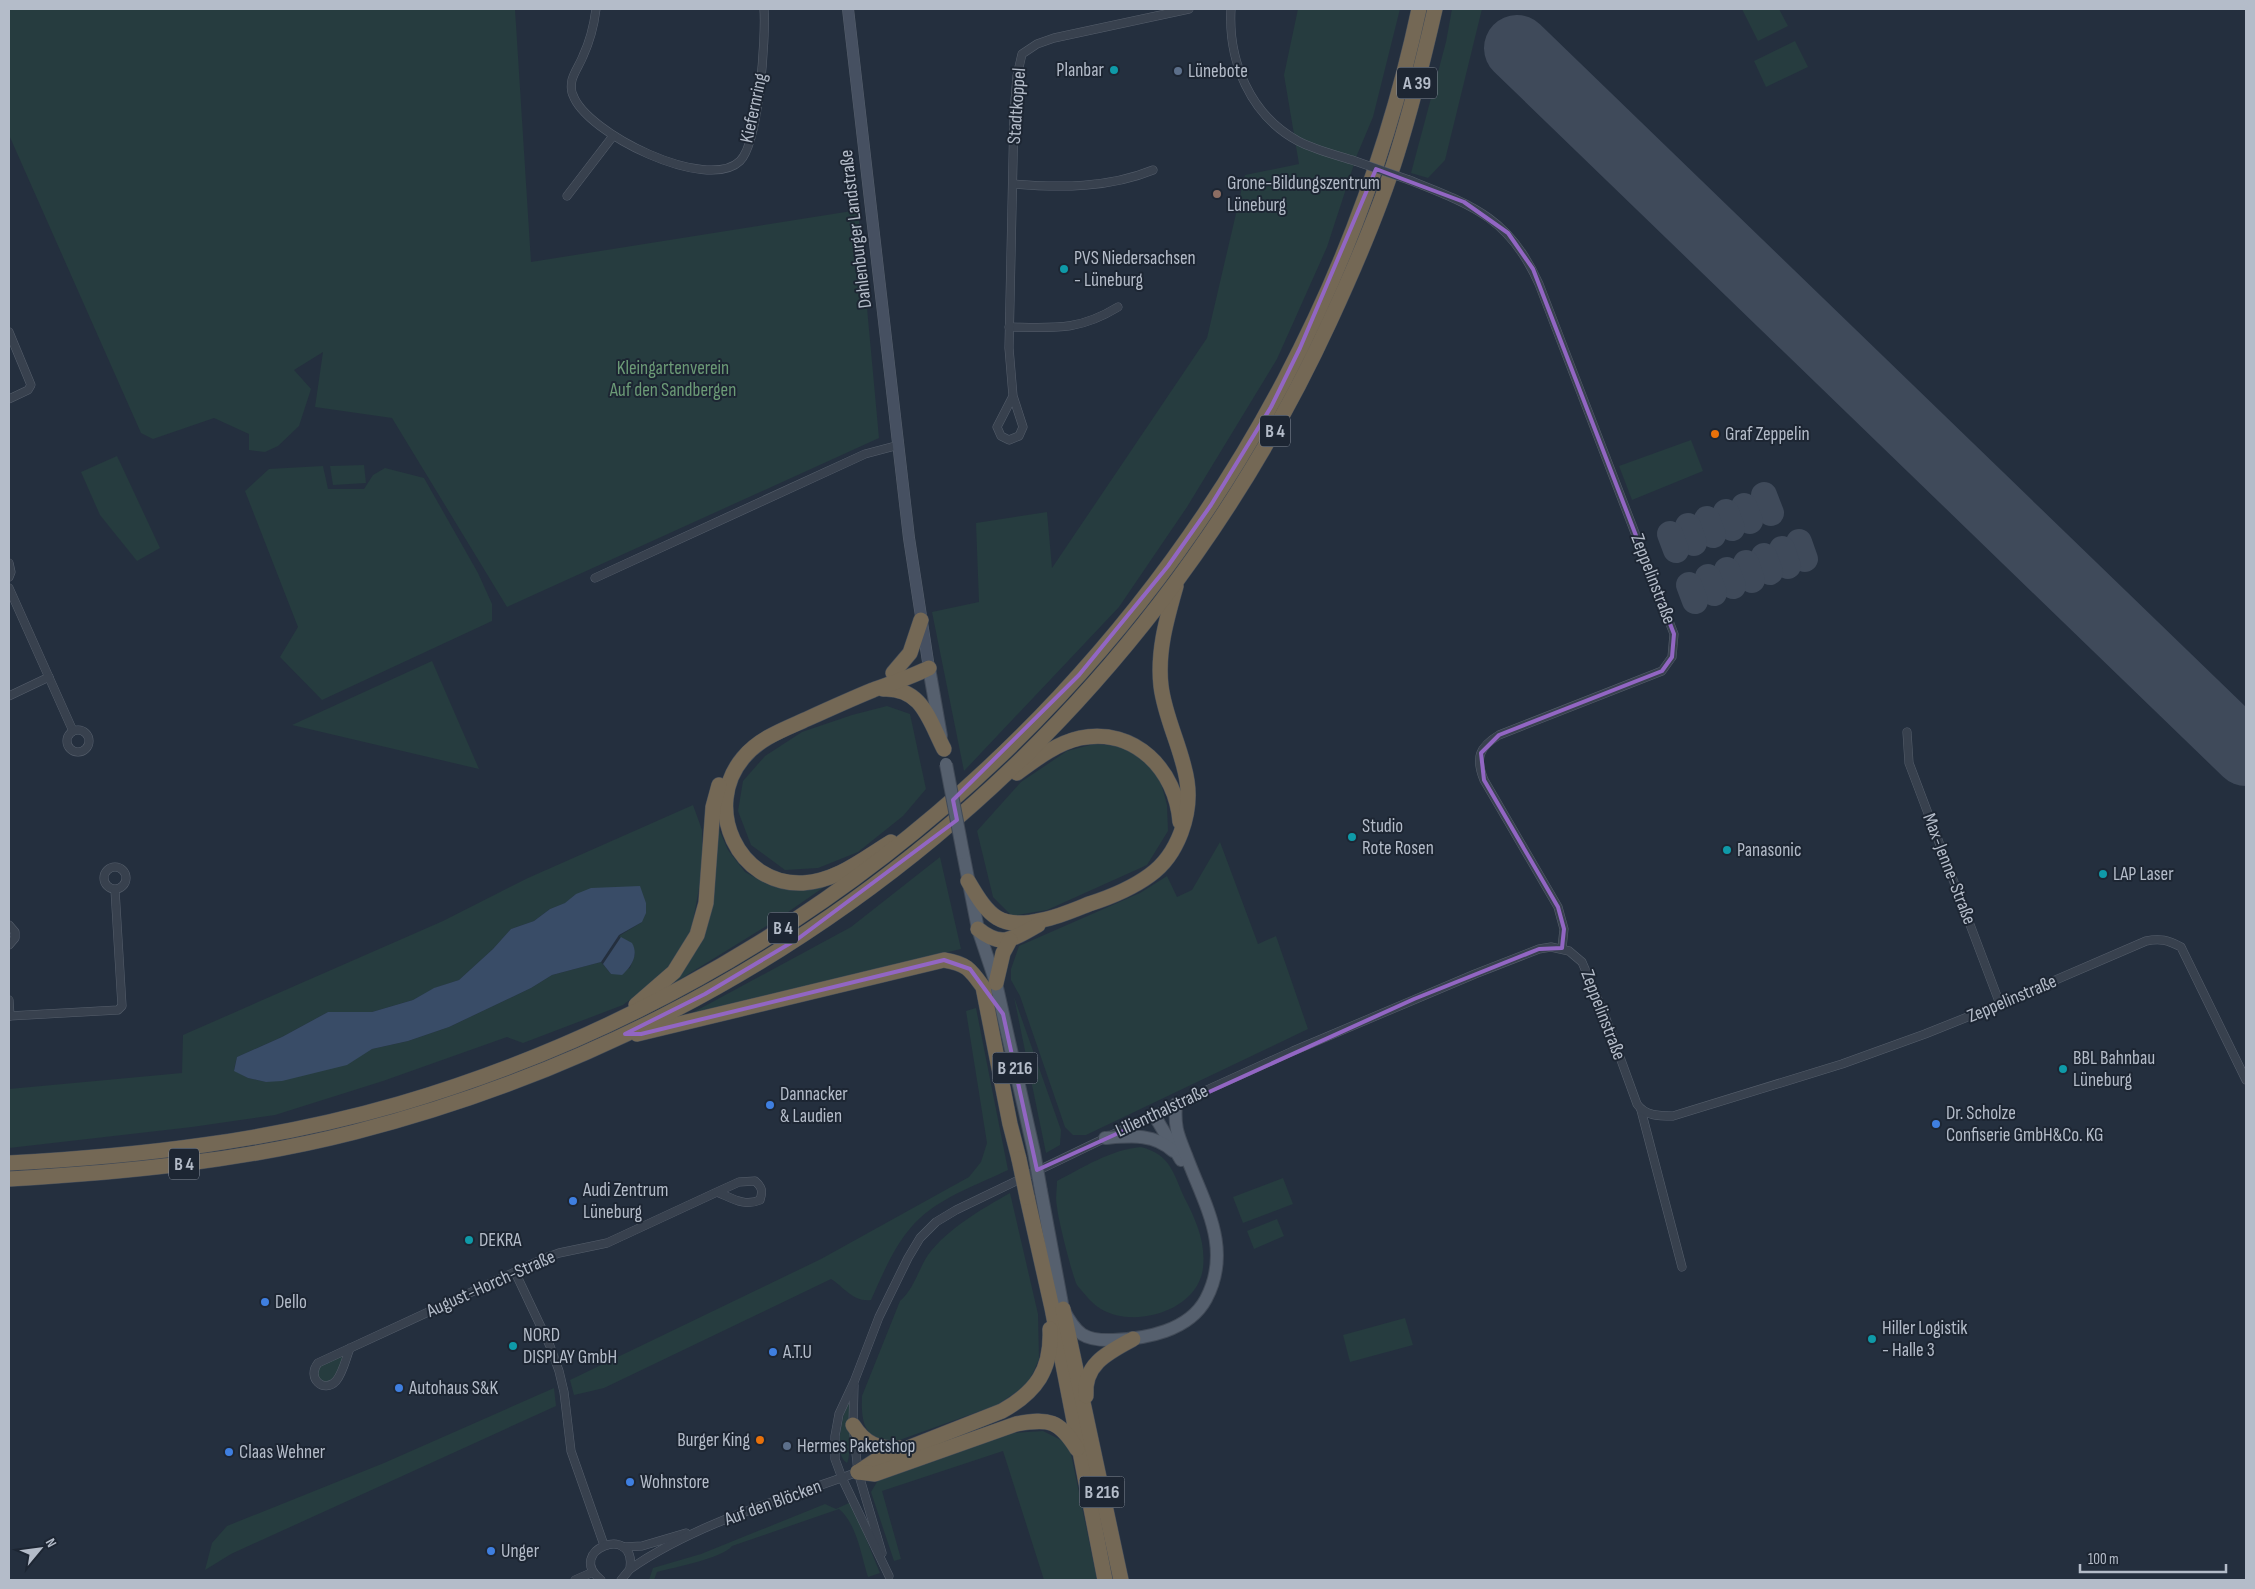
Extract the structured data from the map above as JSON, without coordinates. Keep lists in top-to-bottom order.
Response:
{
  "streets": {
    "highway": ["A 39", "B 4", "B 216"],
    "main road": ["Dahlenburger Landstraße"],
    "street": [
      "Stadtkoppel",
      "Kiefernring",
      "Zeppelinstraße",
      "Max-Jenne-Straße",
      "Lilienthalstraße",
      "August-Horch-Straße",
      "Auf den Blöcken"
    ]
  },
  "crossings": [
    ["A 39", "B 4"],
    ["Dahlenburger Landstraße", "B 216"],
    ["Zeppelinstraße", "Max-Jenne-Straße"],
    ["Zeppelinstraße", "Lilienthalstraße"],
    ["Lilienthalstraße", "Auf den Blöcken"]
  ],
  "parks": ["Kleingartenverein Auf den Sandbergen"],
  "places": [
    "Planbar",
    "Lünebote",
    "Grone-Bildungszentrum Lüneburg",
    "PVS Niedersachsen - Lüneburg",
    "Graf Zeppelin",
    "Studio Rote Rosen",
    "Panasonic",
    "LAP Laser",
    "BBL Bahnbau Lüneburg",
    "Dannacker & Laudien",
    "Dr. Scholze Confiserie GmbH&Co. KG",
    "Audi Zentrum Lüneburg",
    "DEKRA",
    "Dello",
    "Hiller Logistik - Halle 3",
    "NORD DISPLAY GmbH",
    "A.T.U",
    "Autohaus S&K",
    "Burger King",
    "Hermes Paketshop",
    "Claas Wehner",
    "Wohnstore",
    "Unger"
  ],
  "scale_bar": "100 m",
  "north": "top right"
}
